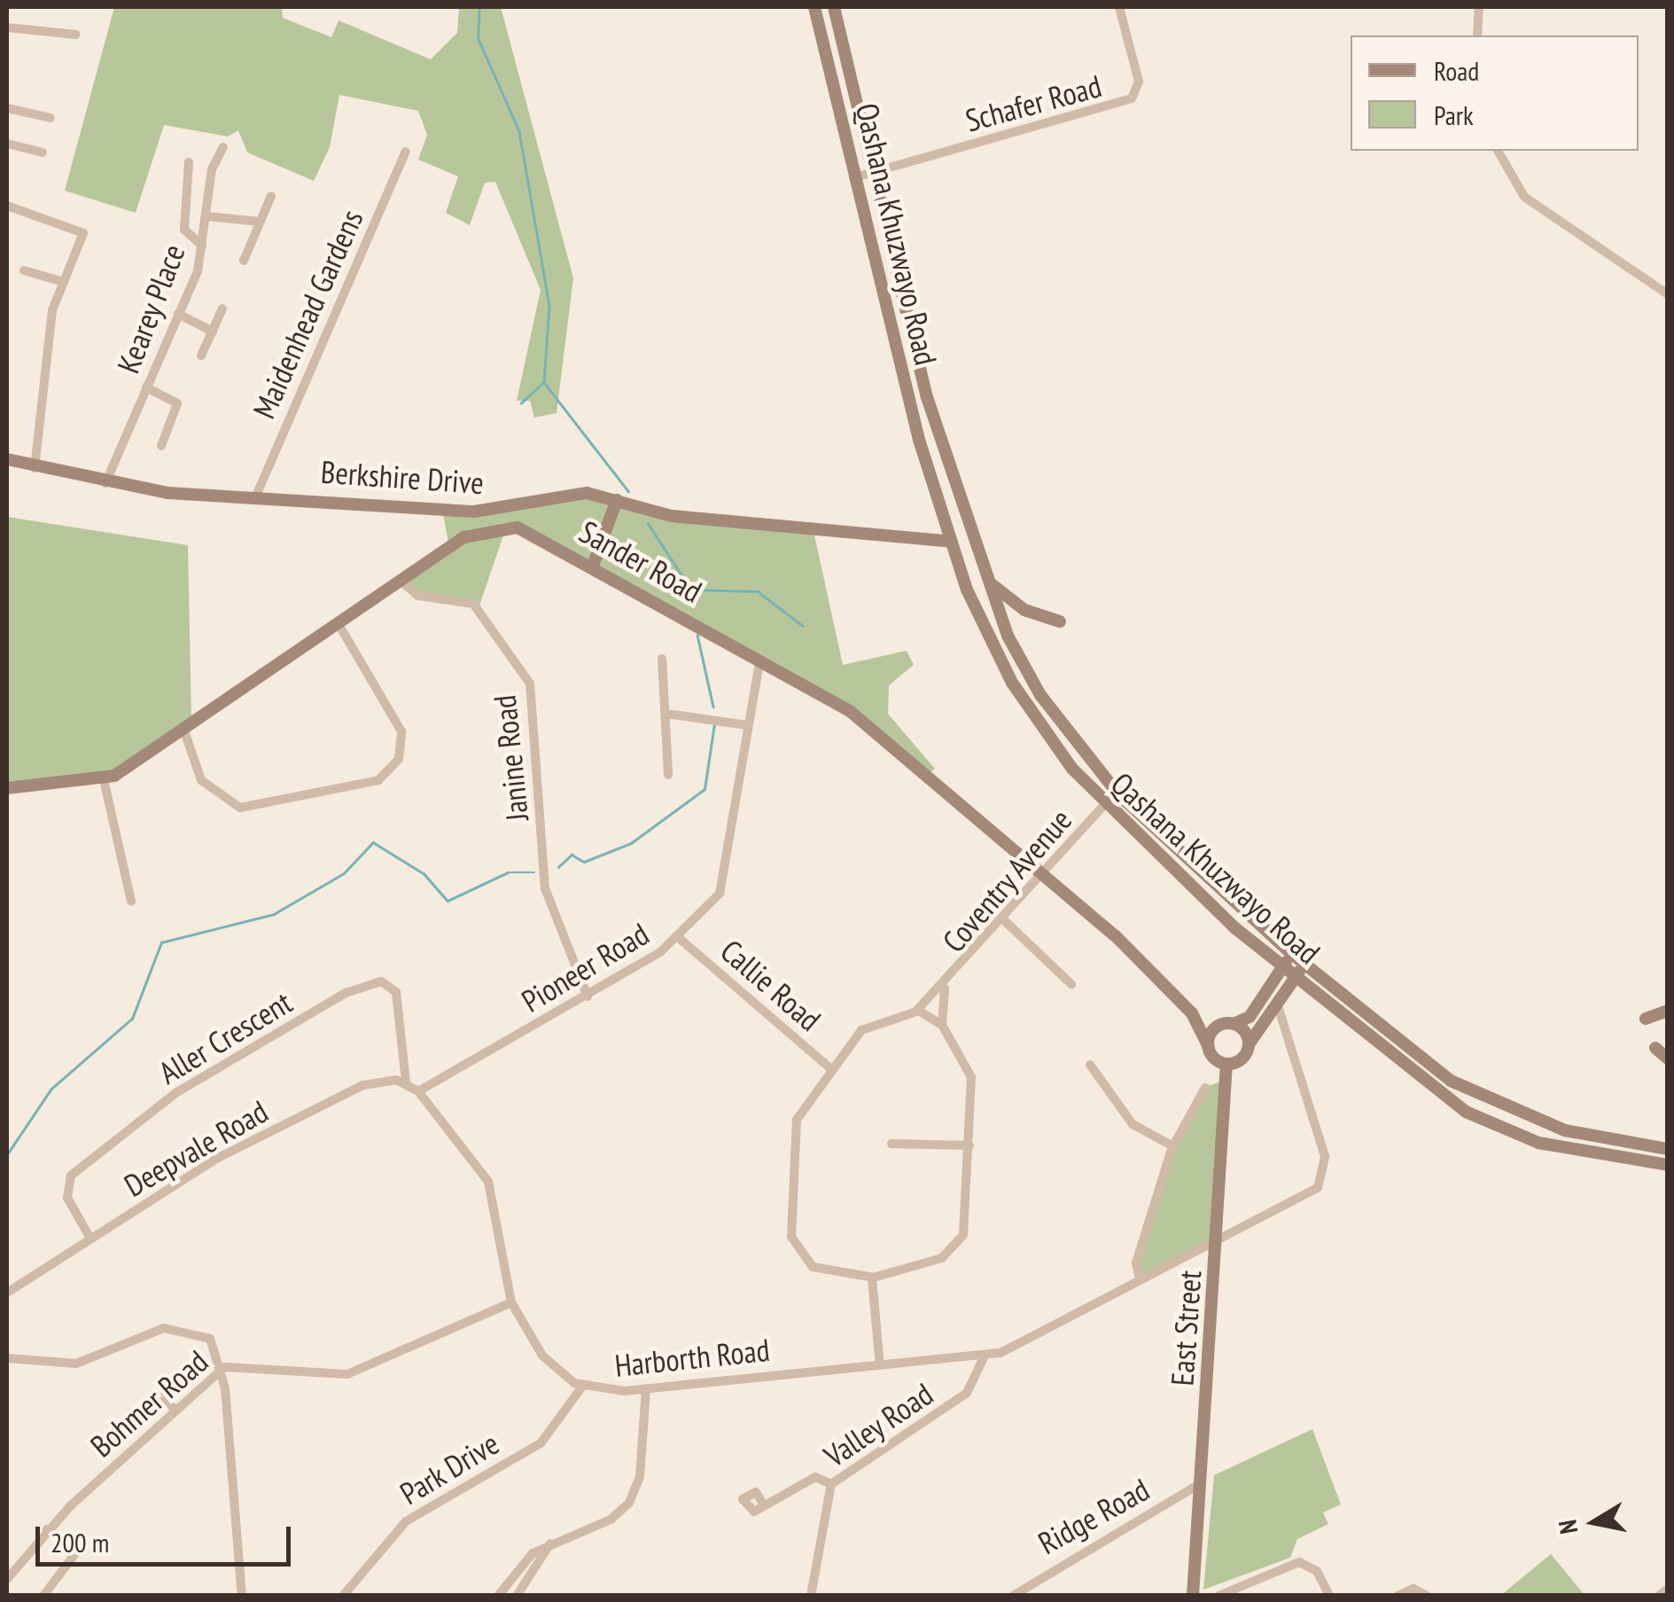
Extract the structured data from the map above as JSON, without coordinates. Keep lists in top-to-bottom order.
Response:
{
  "streets": {
    "main road": [
      "Qashana Khuzwayo Road",
      "Berkshire Drive",
      "Sander Road",
      "East Street"
    ],
    "street": [
      "Schafer Road",
      "Kearey Place",
      "Maidenhead Gardens",
      "Janine Road",
      "Coventry Avenue",
      "Pioneer Road",
      "Callie Road",
      "Aller Crescent",
      "Deepvale Road",
      "Harborth Road",
      "Bohmer Road",
      "Valley Road",
      "Park Drive",
      "Ridge Road"
    ]
  },
  "crossings": [
    ["Schafer Road", "Qashana Khuzwayo Road"],
    ["Qashana Khuzwayo Road", "Berkshire Drive"],
    ["Qashana Khuzwayo Road", "Coventry Avenue"],
    ["Kearey Place", "Berkshire Drive"],
    ["Maidenhead Gardens", "Berkshire Drive"],
    ["Sander Road", "Janine Road"],
    ["Sander Road", "Coventry Avenue"],
    ["Sander Road", "Pioneer Road"],
    ["Sander Road", "East Street"],
    ["Janine Road", "Pioneer Road"],
    ["Coventry Avenue", "Callie Road"],
    ["Pioneer Road", "Callie Road"],
    ["Pioneer Road", "Harborth Road"],
    ["Aller Crescent", "Deepvale Road"],
    ["East Street", "Harborth Road"],
    ["East Street", "Ridge Road"],
    ["Harborth Road", "Bohmer Road"],
    ["Harborth Road", "Valley Road"],
    ["Harborth Road", "Park Drive"]
  ],
  "legend": ["Road", "Park"],
  "scale_bar": "200 m",
  "north": "left"
}
